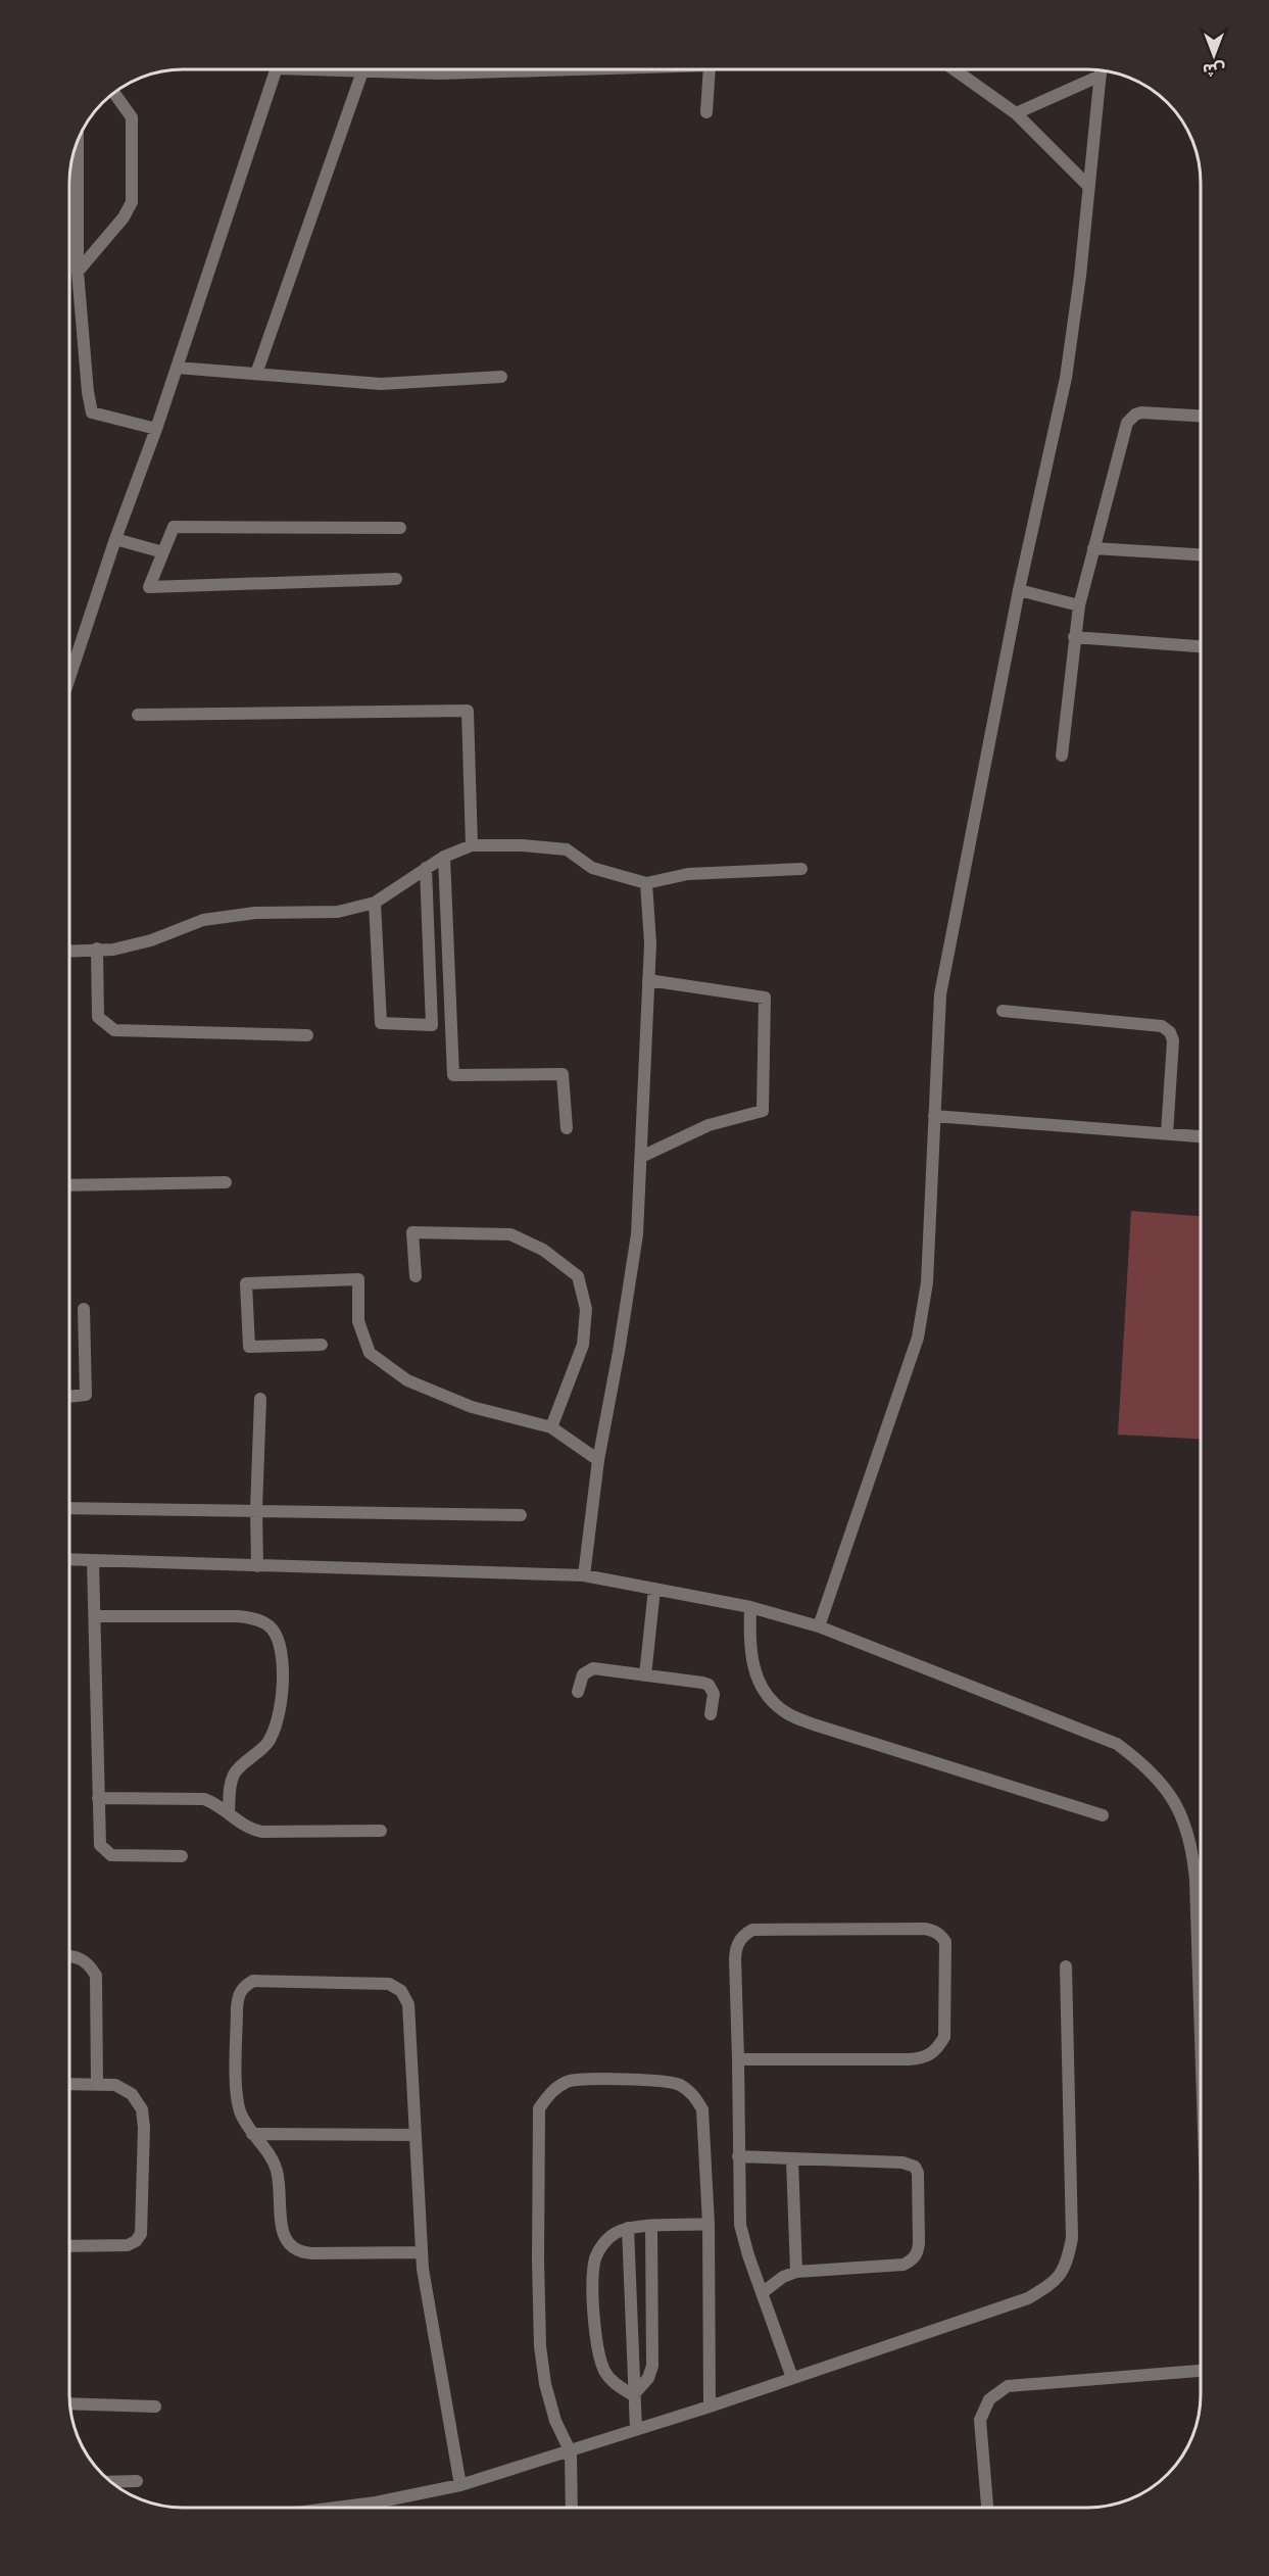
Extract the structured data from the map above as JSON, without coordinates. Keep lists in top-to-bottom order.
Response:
{
  "north": "bottom"
}
